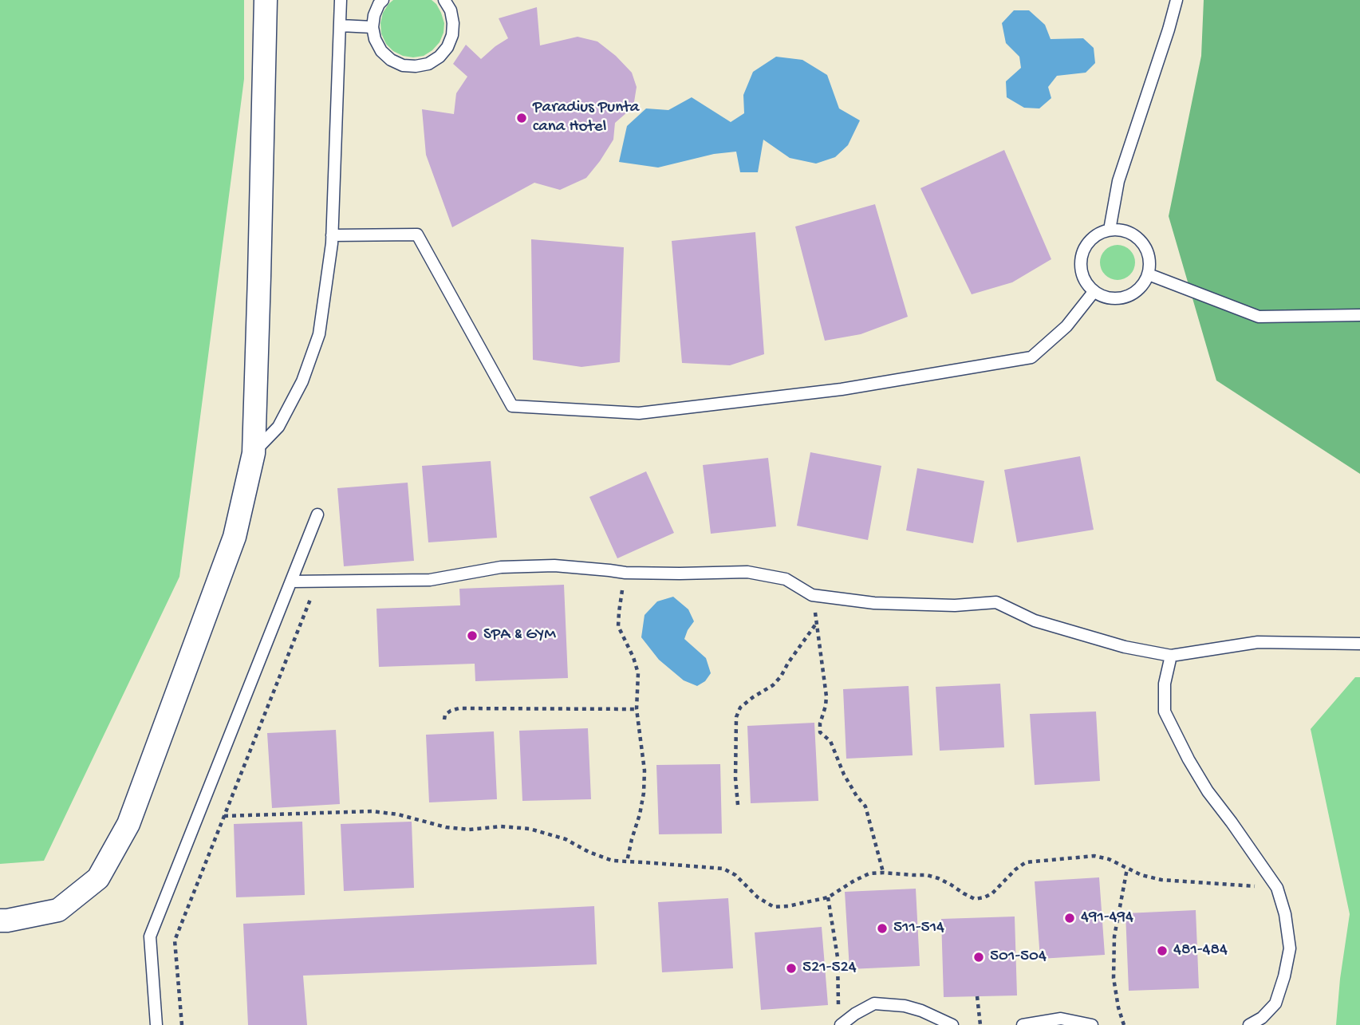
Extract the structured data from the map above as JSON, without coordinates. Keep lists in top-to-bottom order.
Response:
{
  "places": [
    "Paradius Punta cana Hotel",
    "SPA & GYM",
    "491-494",
    "511-514",
    "481-484",
    "501-504",
    "521-524"
  ]
}
